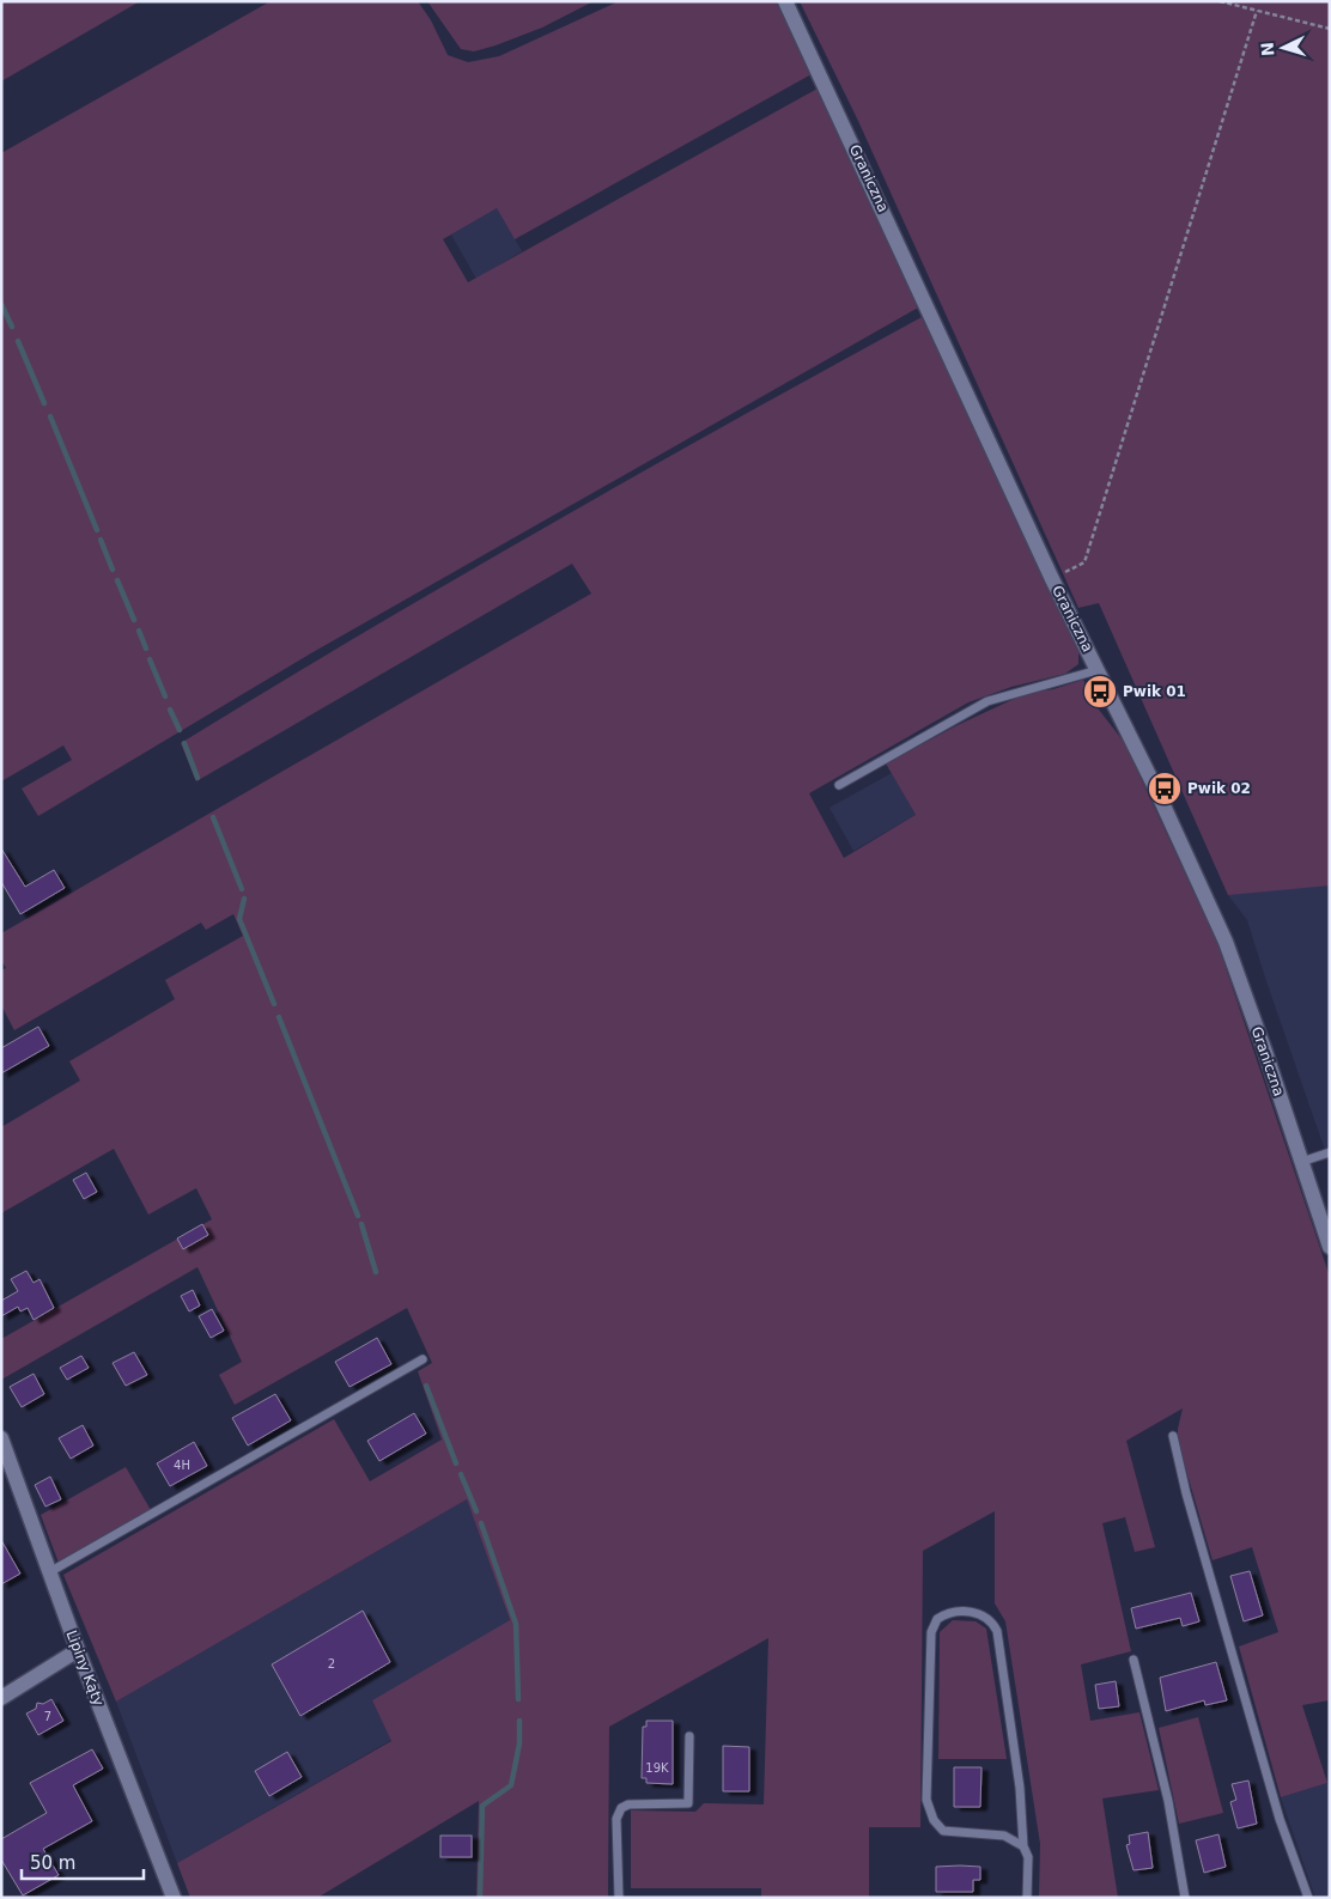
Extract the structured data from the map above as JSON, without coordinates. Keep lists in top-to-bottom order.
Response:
{
  "streets": {
    "street": ["Graniczna", "Lipiny Kąty"]
  },
  "places": {
    "bus stop": ["Pwik 01", "Pwik 02"]
  },
  "house_numbers": [
    "4H",
    "2",
    "7",
    "19K"
  ],
  "scale_bar": "50 m",
  "north": "left"
}
